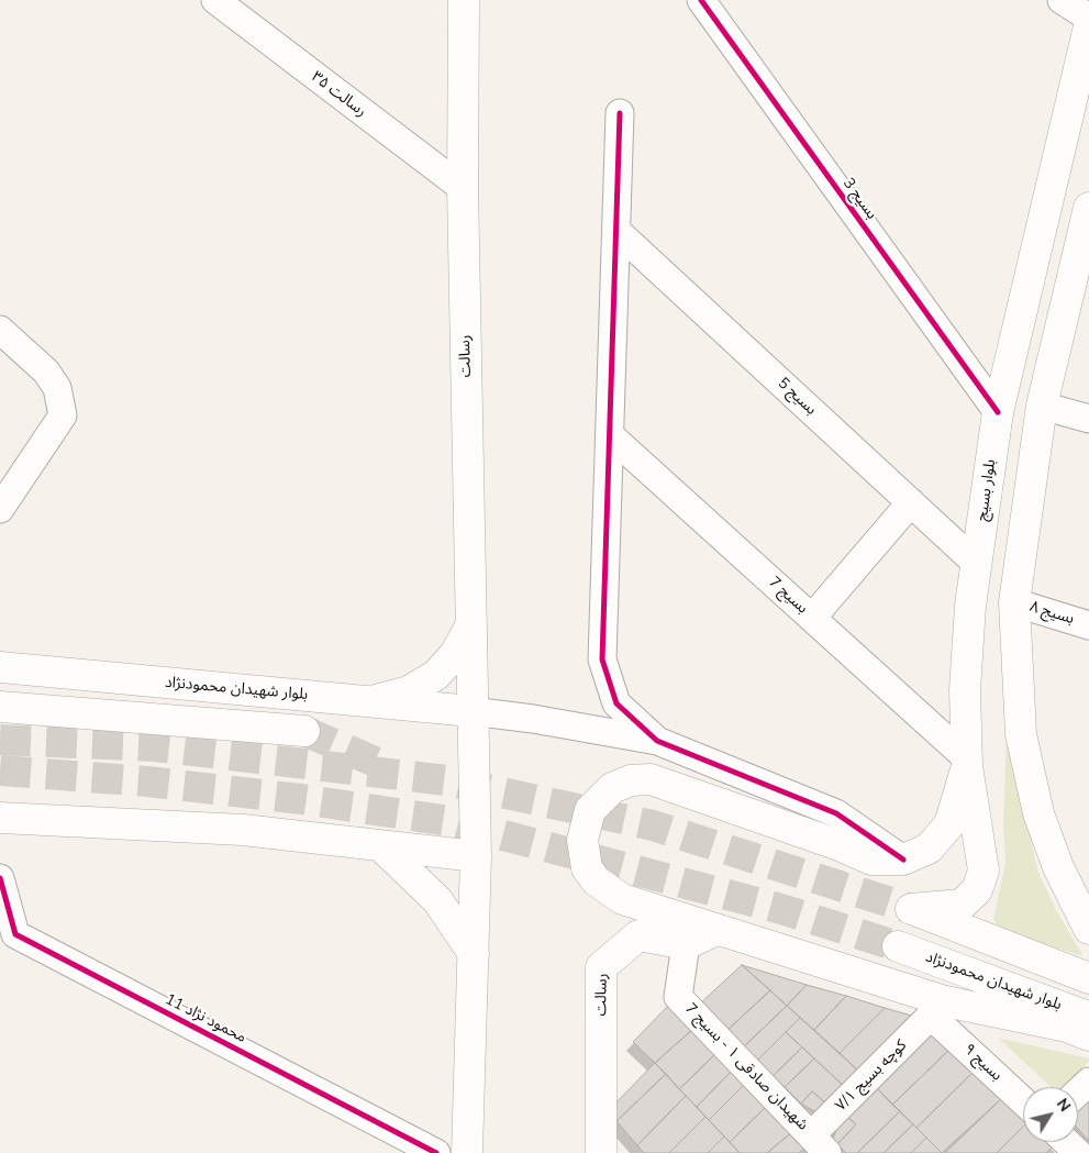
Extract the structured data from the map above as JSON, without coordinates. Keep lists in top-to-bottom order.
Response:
{
  "streets": {
    "main road": ["رسالت", "بلوار بسیج", "بلوار شهیدان محمودنژاد"],
    "street": [
      "رسالت ۳۵",
      "بسیج 3",
      "بسیج 5",
      "بسیج 7",
      "بسیج ۸",
      "محمود نژاد 11",
      "بسیج ۹",
      "شهیدان صادقی ۱ - بسیج 7",
      "کوچه بسیج ۷/۱"
    ]
  },
  "crossings": [
    ["رسالت ۳۵", "رسالت"],
    ["بسیج 3", "بلوار بسیج"],
    ["رسالت", "بلوار شهیدان محمودنژاد"],
    ["رسالت", "شهیدان صادقی ۱ - بسیج 7"],
    ["بسیج 5", "بلوار بسیج"],
    ["بلوار بسیج", "بسیج 7"],
    ["بسیج ۹", "کوچه بسیج ۷/۱"],
    ["شهیدان صادقی ۱ - بسیج 7", "کوچه بسیج ۷/۱"]
  ],
  "north": "top right"
}
